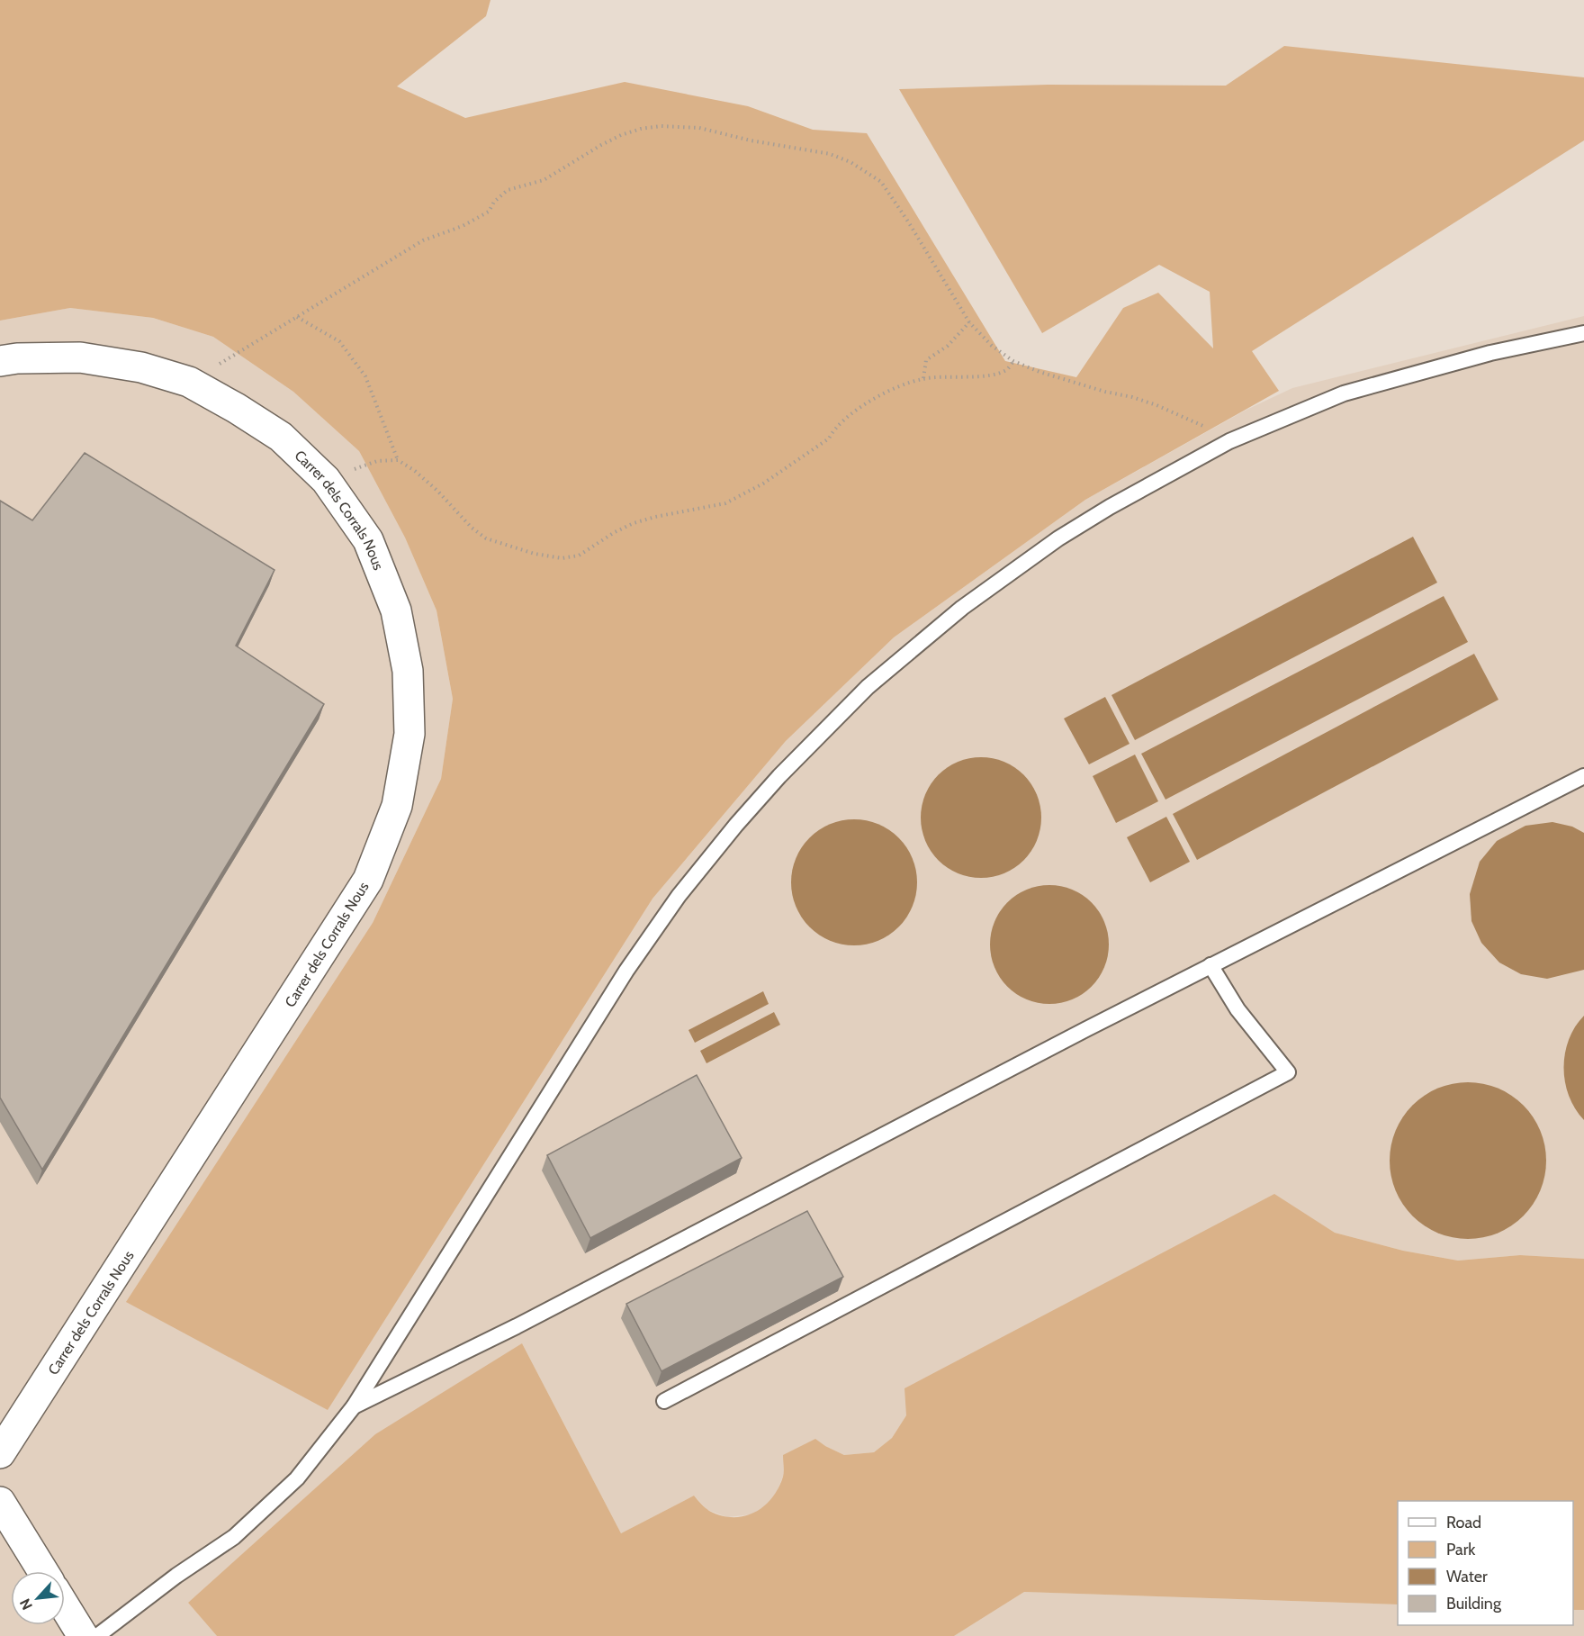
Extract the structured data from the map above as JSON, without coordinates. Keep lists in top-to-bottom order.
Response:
{
  "streets": {
    "street": ["Carrer dels Corrals Nous"]
  },
  "legend": [
    "Road",
    "Park",
    "Water",
    "Building"
  ],
  "north": "bottom left"
}
